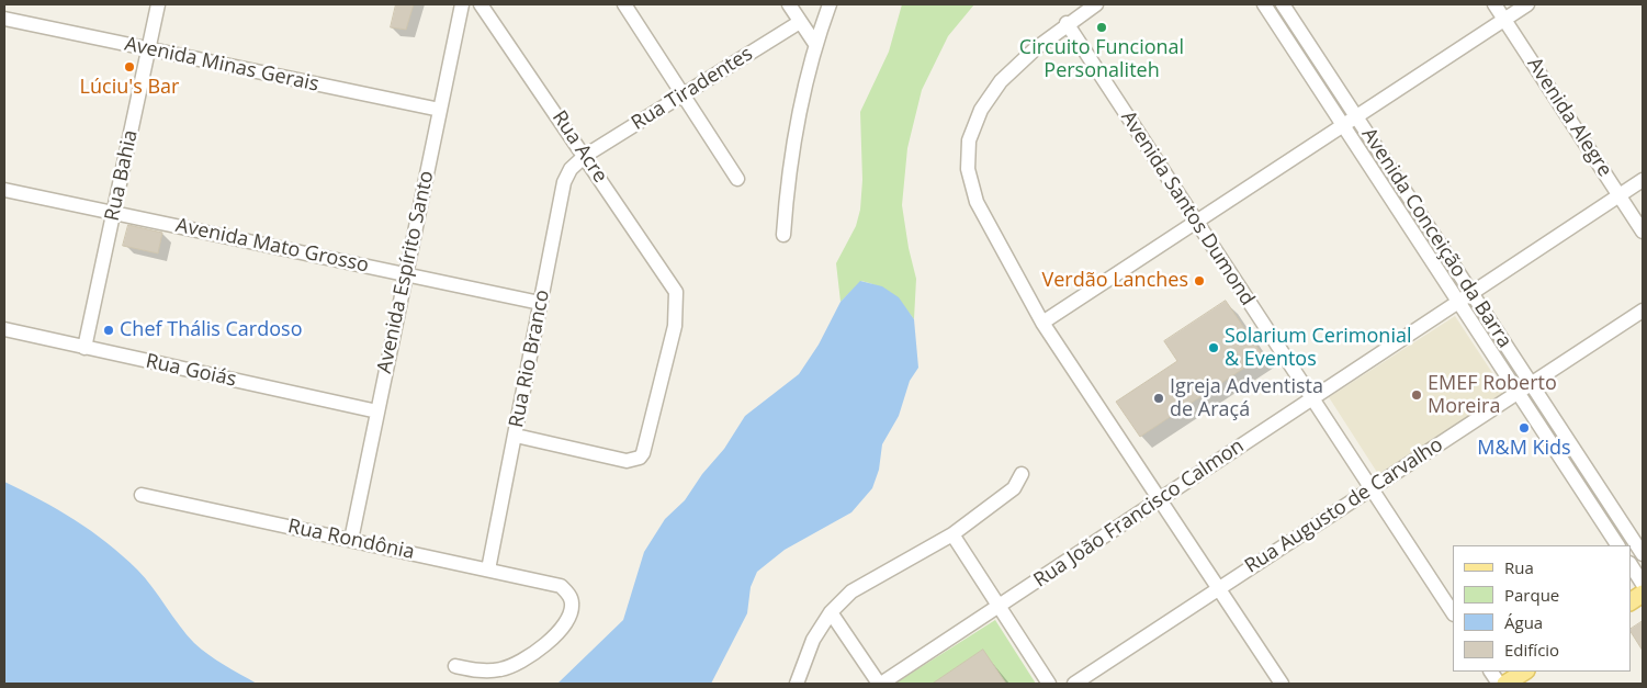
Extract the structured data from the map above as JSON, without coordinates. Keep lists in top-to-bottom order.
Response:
{
  "streets": {
    "street": [
      "Avenida Minas Gerais",
      "Rua Tiradentes",
      "Avenida Alegre",
      "Rua Acre",
      "Rua Bahia",
      "Avenida Santos Dumond",
      "Avenida Conceição da Barra",
      "Avenida Mato Grosso",
      "Avenida Espírito Santo",
      "Rua Rio Branco",
      "Rua Goiás",
      "Rua Augusto de Carvalho",
      "Rua João Francisco Calmon",
      "Rua Rondônia"
    ]
  },
  "crossings": [
    ["Avenida Minas Gerais", "Rua Bahia"],
    ["Avenida Minas Gerais", "Avenida Espírito Santo"],
    ["Rua Tiradentes", "Rua Acre"],
    ["Rua Tiradentes", "Rua Rio Branco"],
    ["Avenida Alegre", "Rua João Francisco Calmon"],
    ["Rua Acre", "Rua Rio Branco"],
    ["Rua Bahia", "Avenida Mato Grosso"],
    ["Rua Bahia", "Rua Goiás"],
    ["Avenida Santos Dumond", "Rua Augusto de Carvalho"],
    ["Avenida Santos Dumond", "Rua João Francisco Calmon"],
    ["Avenida Conceição da Barra", "Rua Augusto de Carvalho"],
    ["Avenida Conceição da Barra", "Rua João Francisco Calmon"],
    ["Avenida Mato Grosso", "Avenida Espírito Santo"],
    ["Avenida Mato Grosso", "Rua Rio Branco"],
    ["Avenida Espírito Santo", "Rua Goiás"],
    ["Avenida Espírito Santo", "Rua Rondônia"],
    ["Rua Rio Branco", "Rua Rondônia"]
  ],
  "places": [
    "Circuito Funcional Personaliteh",
    "Lúciu's Bar",
    "Verdão Lanches",
    "Chef Thális Cardoso",
    "Solarium Cerimonial & Eventos",
    "EMEF Roberto Moreira",
    "Igreja Adventista de Araçá",
    "M&M Kids"
  ],
  "legend": [
    "Rua",
    "Parque",
    "Água",
    "Edifício"
  ]
}
